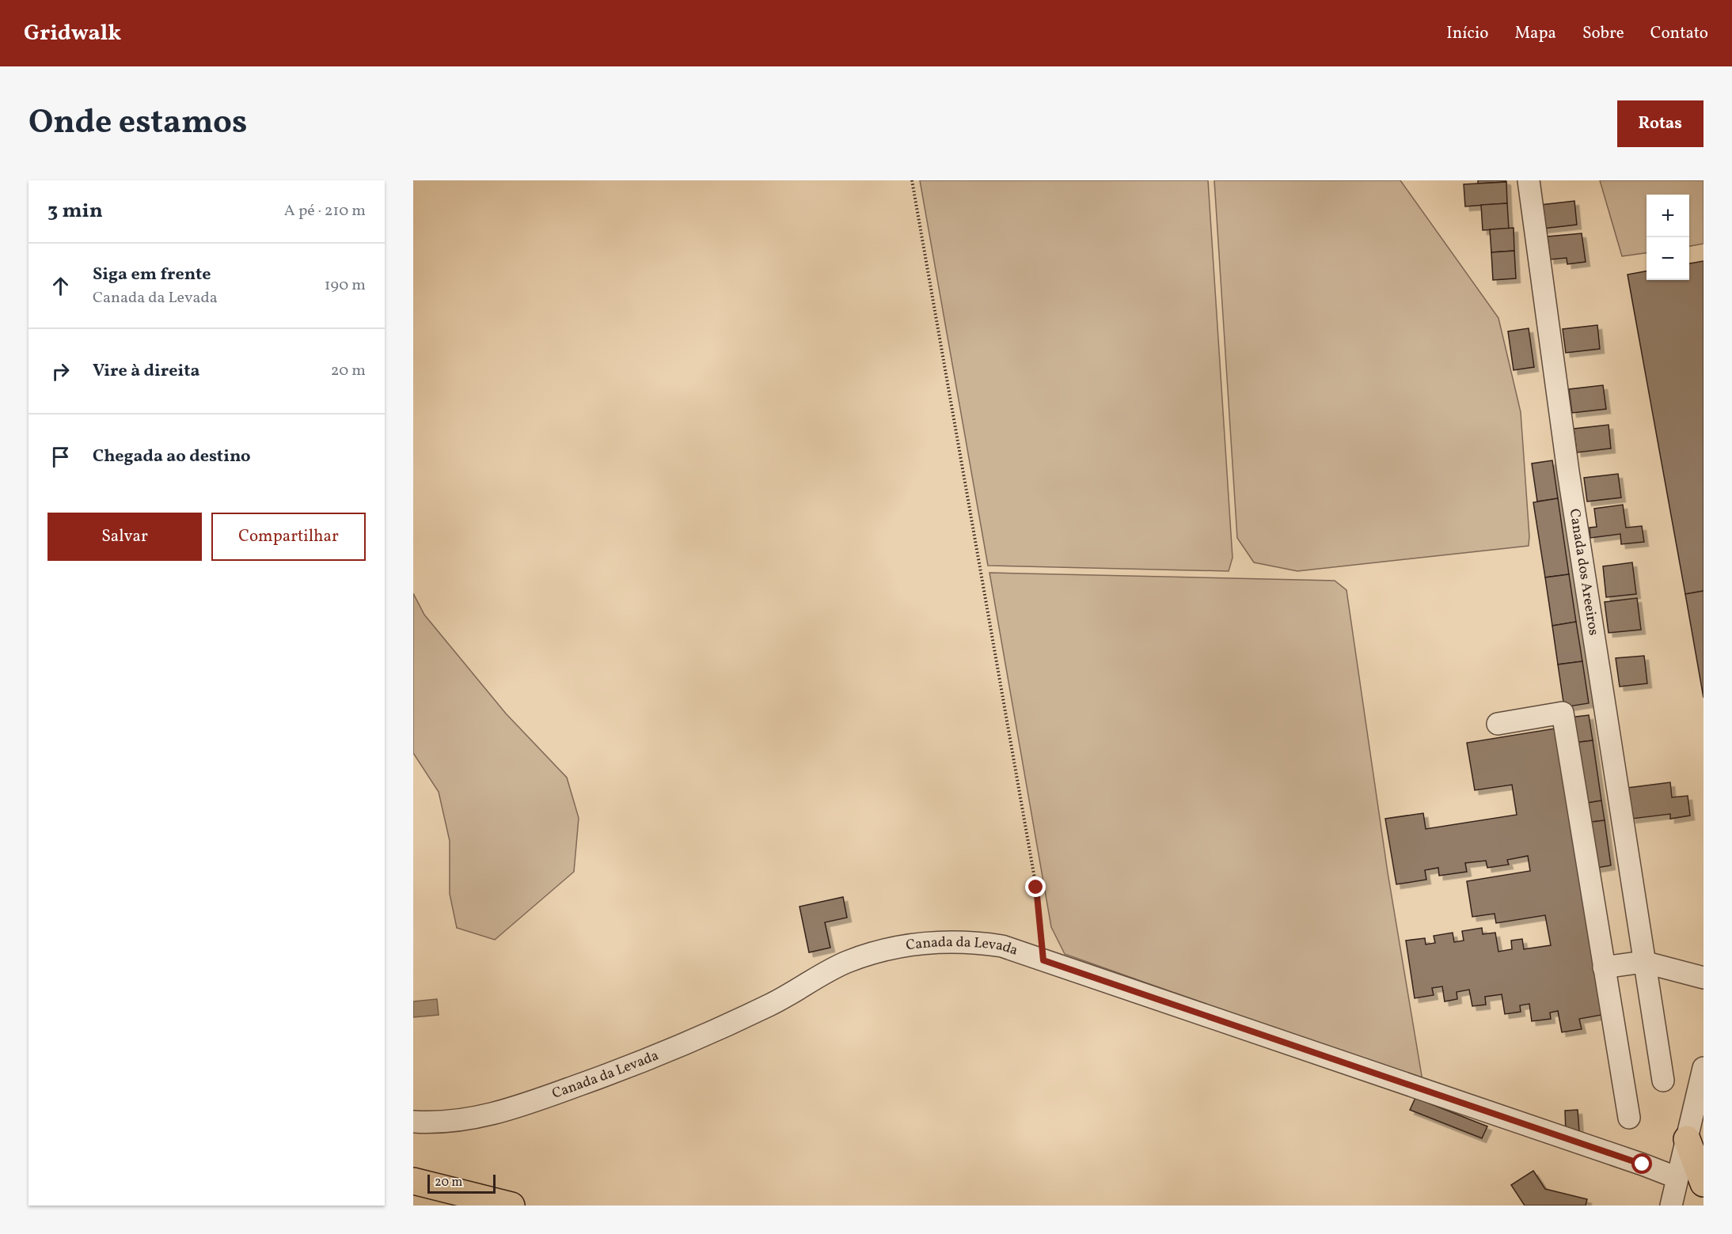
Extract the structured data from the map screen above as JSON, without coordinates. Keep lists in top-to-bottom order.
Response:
{
  "streets": {
    "street": ["Canada dos Areeiros", "Canada da Levada"]
  },
  "scale_bar": "20 m",
  "page": {
    "header": "Gridwalk",
    "nav": [
      "Início",
      "Mapa",
      "Sobre",
      "Contato"
    ],
    "title": "Onde estamos",
    "buttons": [
      "Rotas",
      ["Salvar", "Compartilhar"]
    ],
    "heading": ["3 min", "A pé · 210 m"],
    "map_buttons": ["+", "−"],
    "list": [
      ["Siga em frente", "Canada da Levada", "190 m"],
      ["Vire à direita", "20 m"],
      "Chegada ao destino"
    ],
    "scale": "20 m"
  }
}
